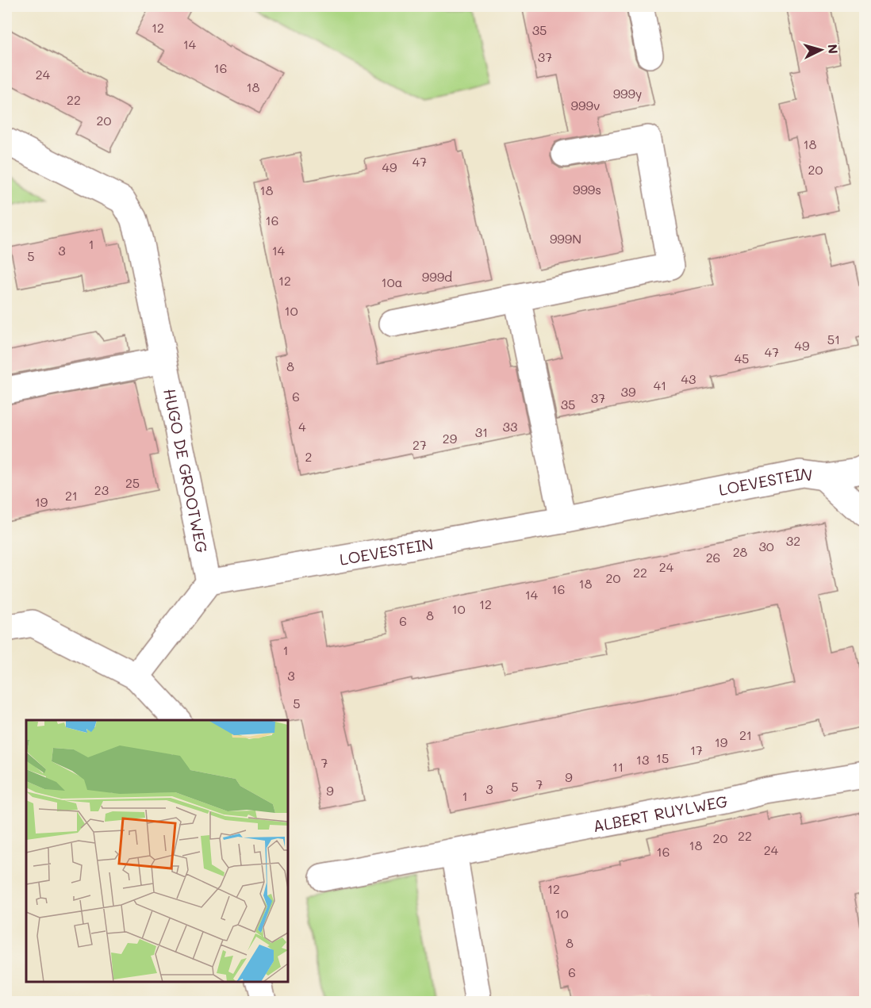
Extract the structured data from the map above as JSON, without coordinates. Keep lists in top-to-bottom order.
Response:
{
  "streets": {
    "street": ["HUGO DE GROOTWEG", "LOEVESTEIN", "ALBERT RUYLWEG"]
  },
  "crossings": [
    ["HUGO DE GROOTWEG", "LOEVESTEIN"]
  ],
  "house_numbers": [
    "12",
    "35",
    "14",
    "37",
    "16",
    "24",
    "18",
    "999y",
    "22",
    "999v",
    "20",
    "18",
    "47",
    "49",
    "20",
    "999s",
    "18",
    "16",
    "999N",
    "1",
    "3",
    "14",
    "5",
    "999d",
    "12",
    "10a",
    "10",
    "51",
    "49",
    "47",
    "45",
    "8",
    "43",
    "41",
    "39",
    "6",
    "37",
    "35",
    "4",
    "33",
    "31",
    "29",
    "27",
    "2",
    "25",
    "23",
    "21",
    "19",
    "32",
    "30",
    "28",
    "26",
    "24",
    "22",
    "20",
    "18",
    "16",
    "14",
    "12",
    "10",
    "8",
    "6",
    "1",
    "3",
    "5",
    "21",
    "19",
    "17",
    "15",
    "13",
    "7",
    "11",
    "9",
    "7",
    "5",
    "3",
    "9",
    "1",
    "22",
    "20",
    "18",
    "24",
    "16",
    "12",
    "10",
    "8",
    "6"
  ],
  "north": "right"
}
